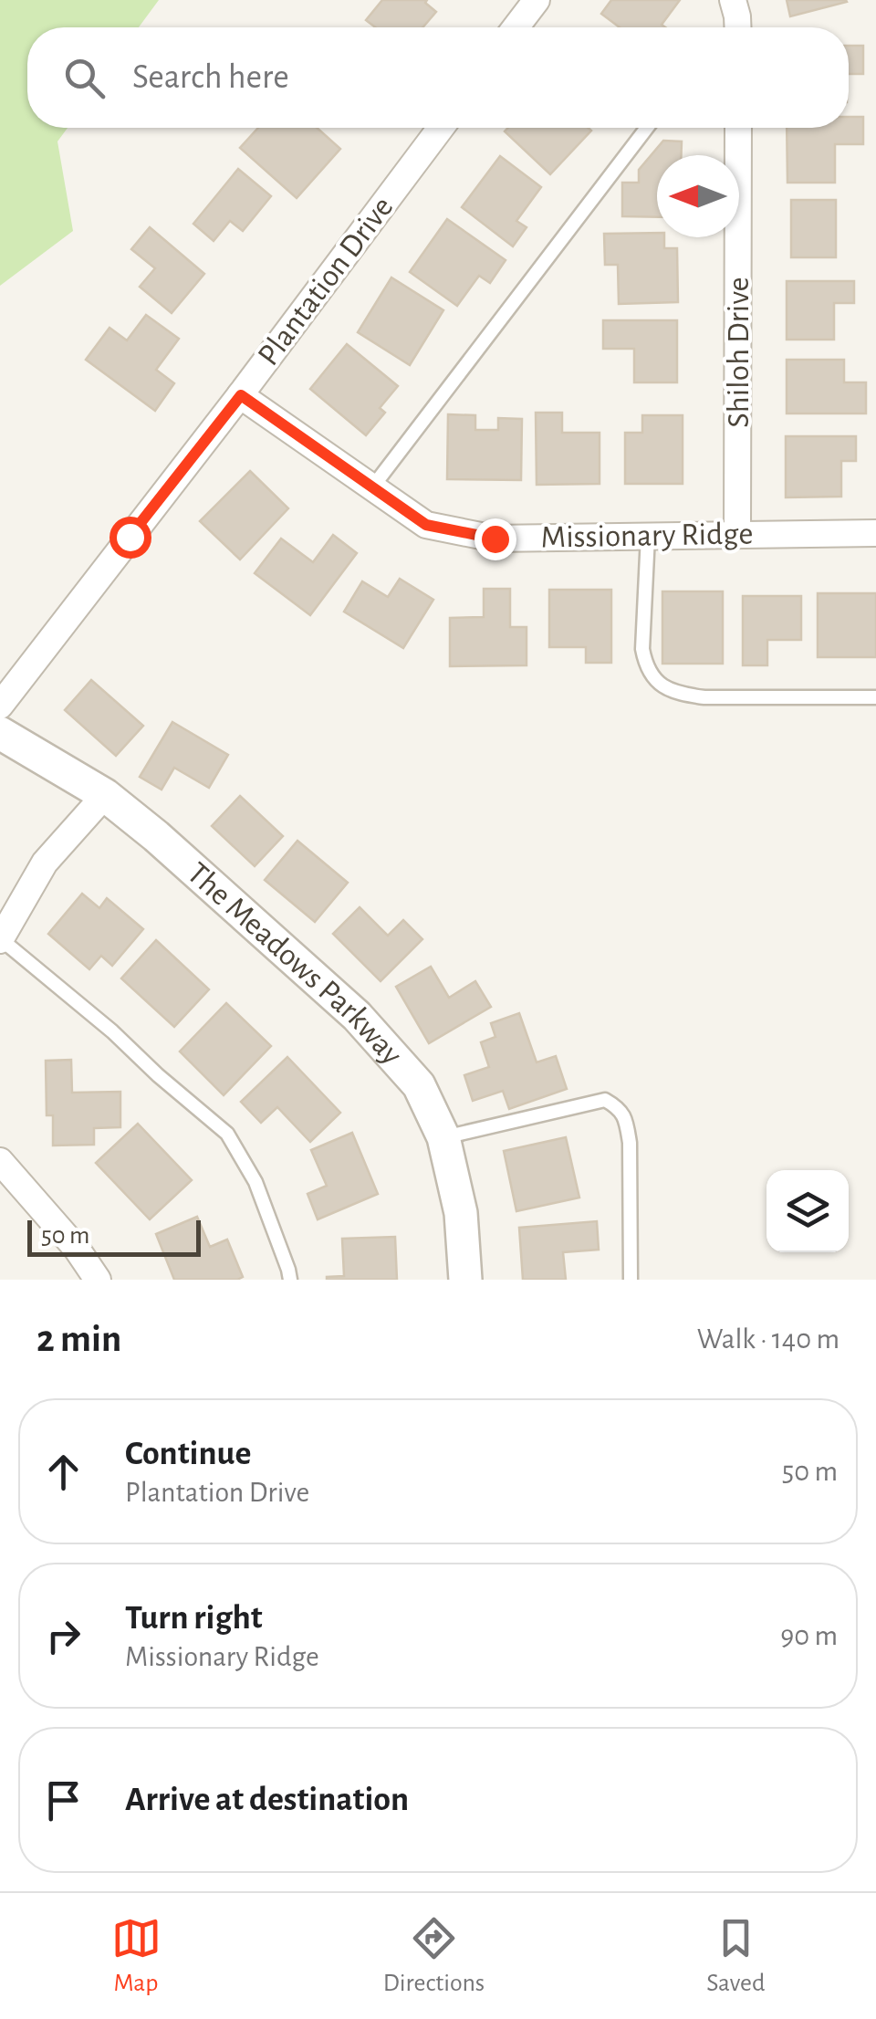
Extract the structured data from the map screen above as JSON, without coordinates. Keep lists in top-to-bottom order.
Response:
{
  "streets": {
    "street": [
      "Plantation Drive",
      "Shiloh Drive",
      "Missionary Ridge",
      "The Meadows Parkway"
    ]
  },
  "crossings": [
    ["Plantation Drive", "Missionary Ridge"],
    ["Shiloh Drive", "Missionary Ridge"]
  ],
  "scale_bar": "50 m",
  "north": "left",
  "page": {
    "search": "Search here",
    "scale": "50 m",
    "heading": ["2 min", "Walk · 140 m"],
    "list": [
      ["Continue", "Plantation Drive", "50 m"],
      ["Turn right", "Missionary Ridge", "90 m"],
      "Arrive at destination"
    ],
    "nav": ["Map", "Directions", "Saved"]
  }
}
